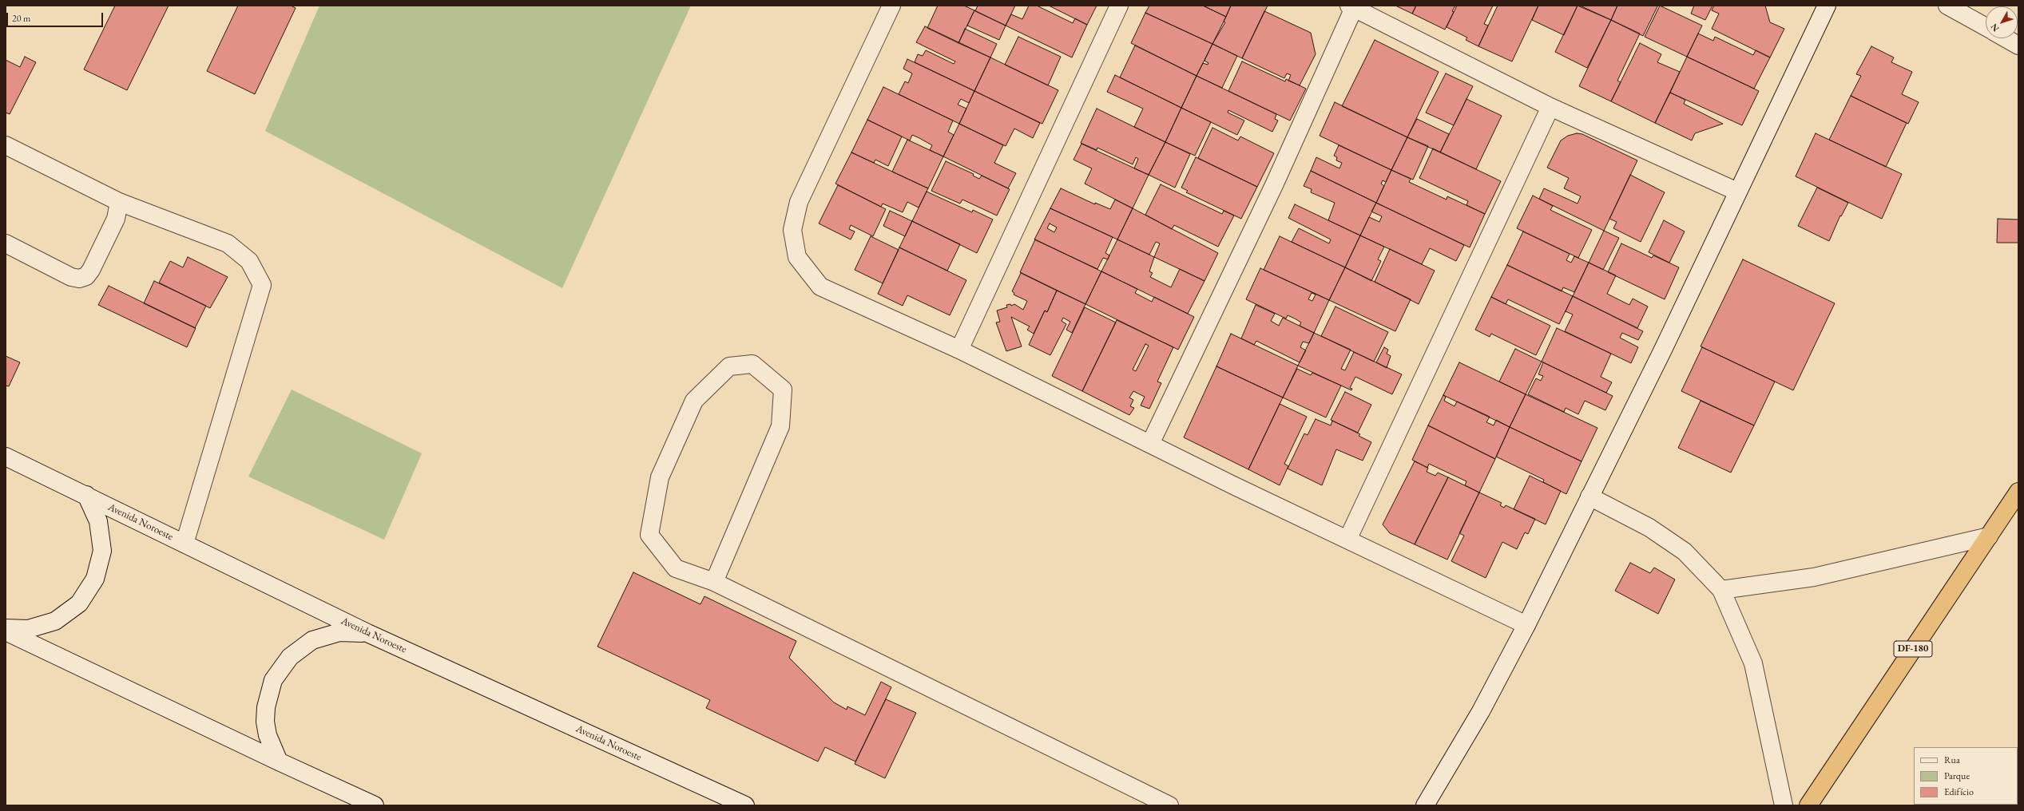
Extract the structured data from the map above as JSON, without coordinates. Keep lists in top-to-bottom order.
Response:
{
  "streets": {
    "highway": ["DF-180"],
    "street": ["Avenida Noroeste"]
  },
  "legend": ["Rua", "Parque", "Edifício"],
  "scale_bar": "20 m",
  "north": "bottom left"
}
